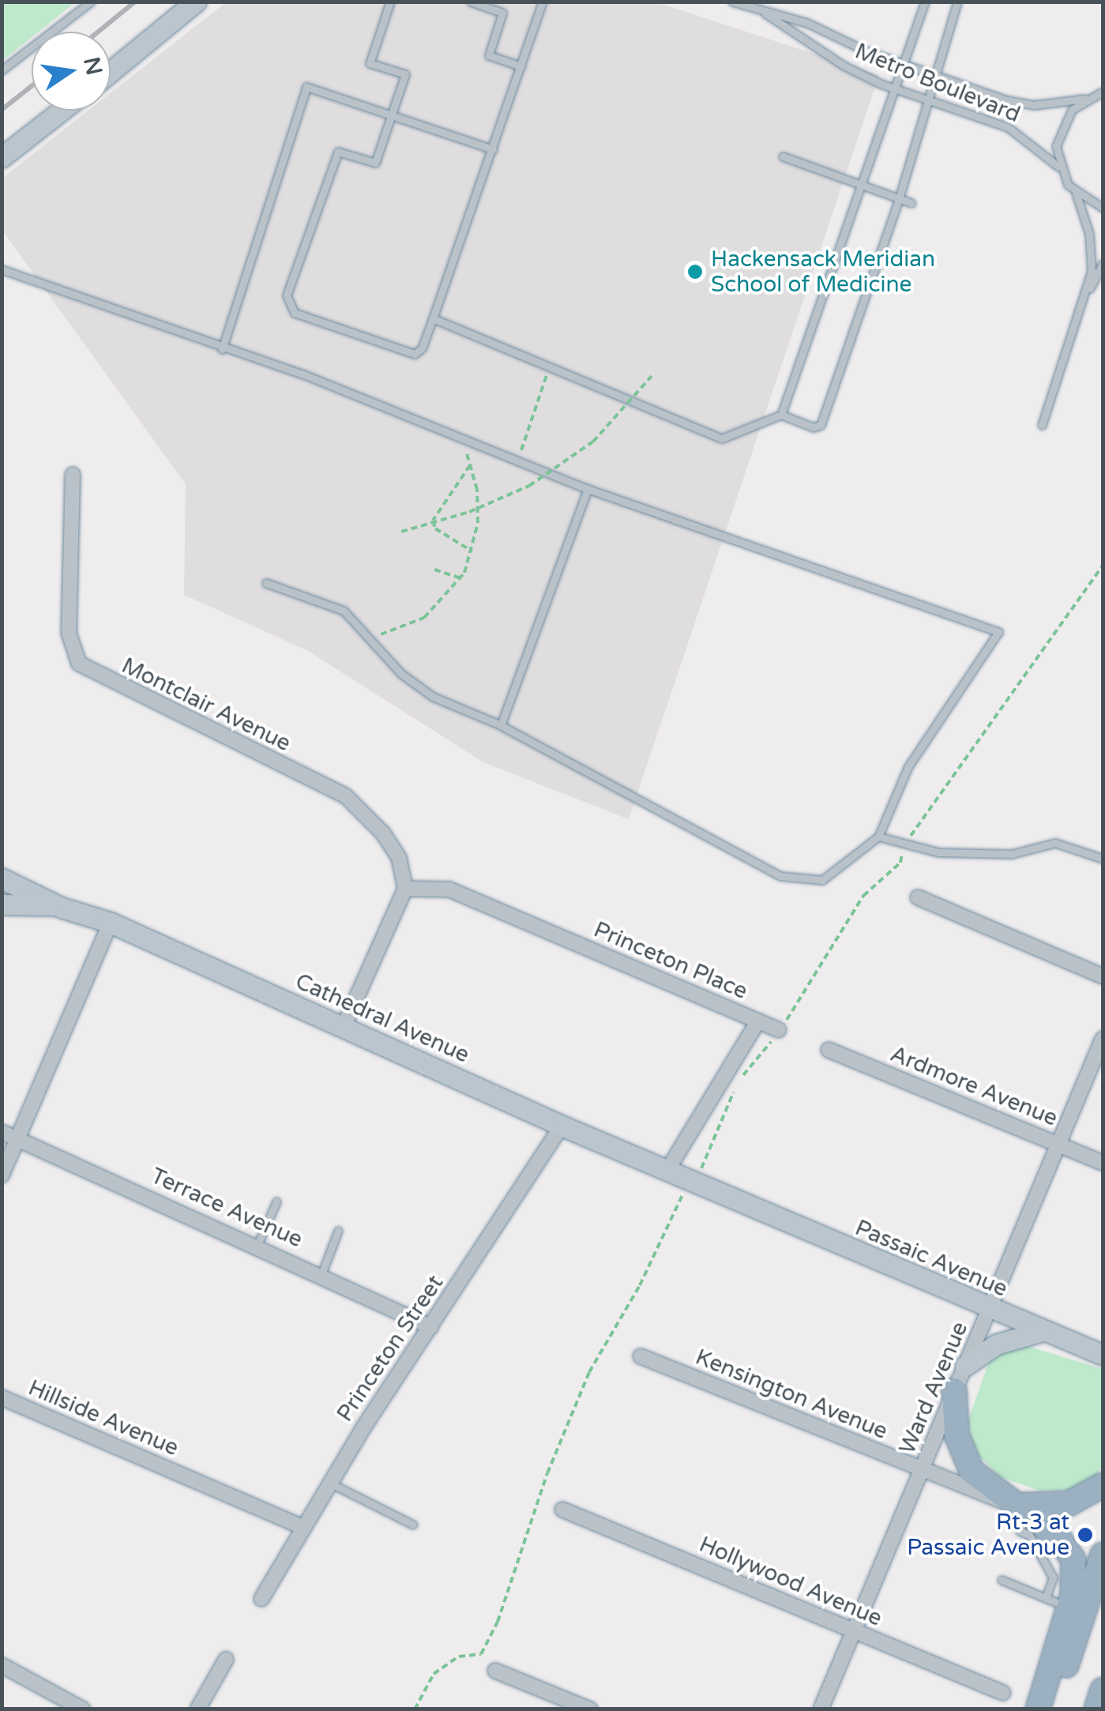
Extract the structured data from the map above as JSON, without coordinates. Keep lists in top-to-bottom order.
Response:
{
  "streets": {
    "main road": ["Cathedral Avenue", "Passaic Avenue"],
    "street": [
      "Montclair Avenue",
      "Princeton Place",
      "Ardmore Avenue",
      "Terrace Avenue",
      "Princeton Street",
      "Ward Avenue",
      "Kensington Avenue",
      "Hillside Avenue",
      "Hollywood Avenue"
    ],
    "lane": ["Metro Boulevard"]
  },
  "crossings": [
    ["Montclair Avenue", "Princeton Place"],
    ["Princeton Place", "Cathedral Avenue"],
    ["Cathedral Avenue", "Passaic Avenue"],
    ["Cathedral Avenue", "Princeton Street"],
    ["Ardmore Avenue", "Ward Avenue"],
    ["Terrace Avenue", "Princeton Street"],
    ["Passaic Avenue", "Ward Avenue"],
    ["Princeton Street", "Hillside Avenue"],
    ["Ward Avenue", "Kensington Avenue"],
    ["Ward Avenue", "Hollywood Avenue"]
  ],
  "places": ["Hackensack Meridian School of Medicine", "Rt-3 at Passaic Avenue"],
  "north": "right"
}
